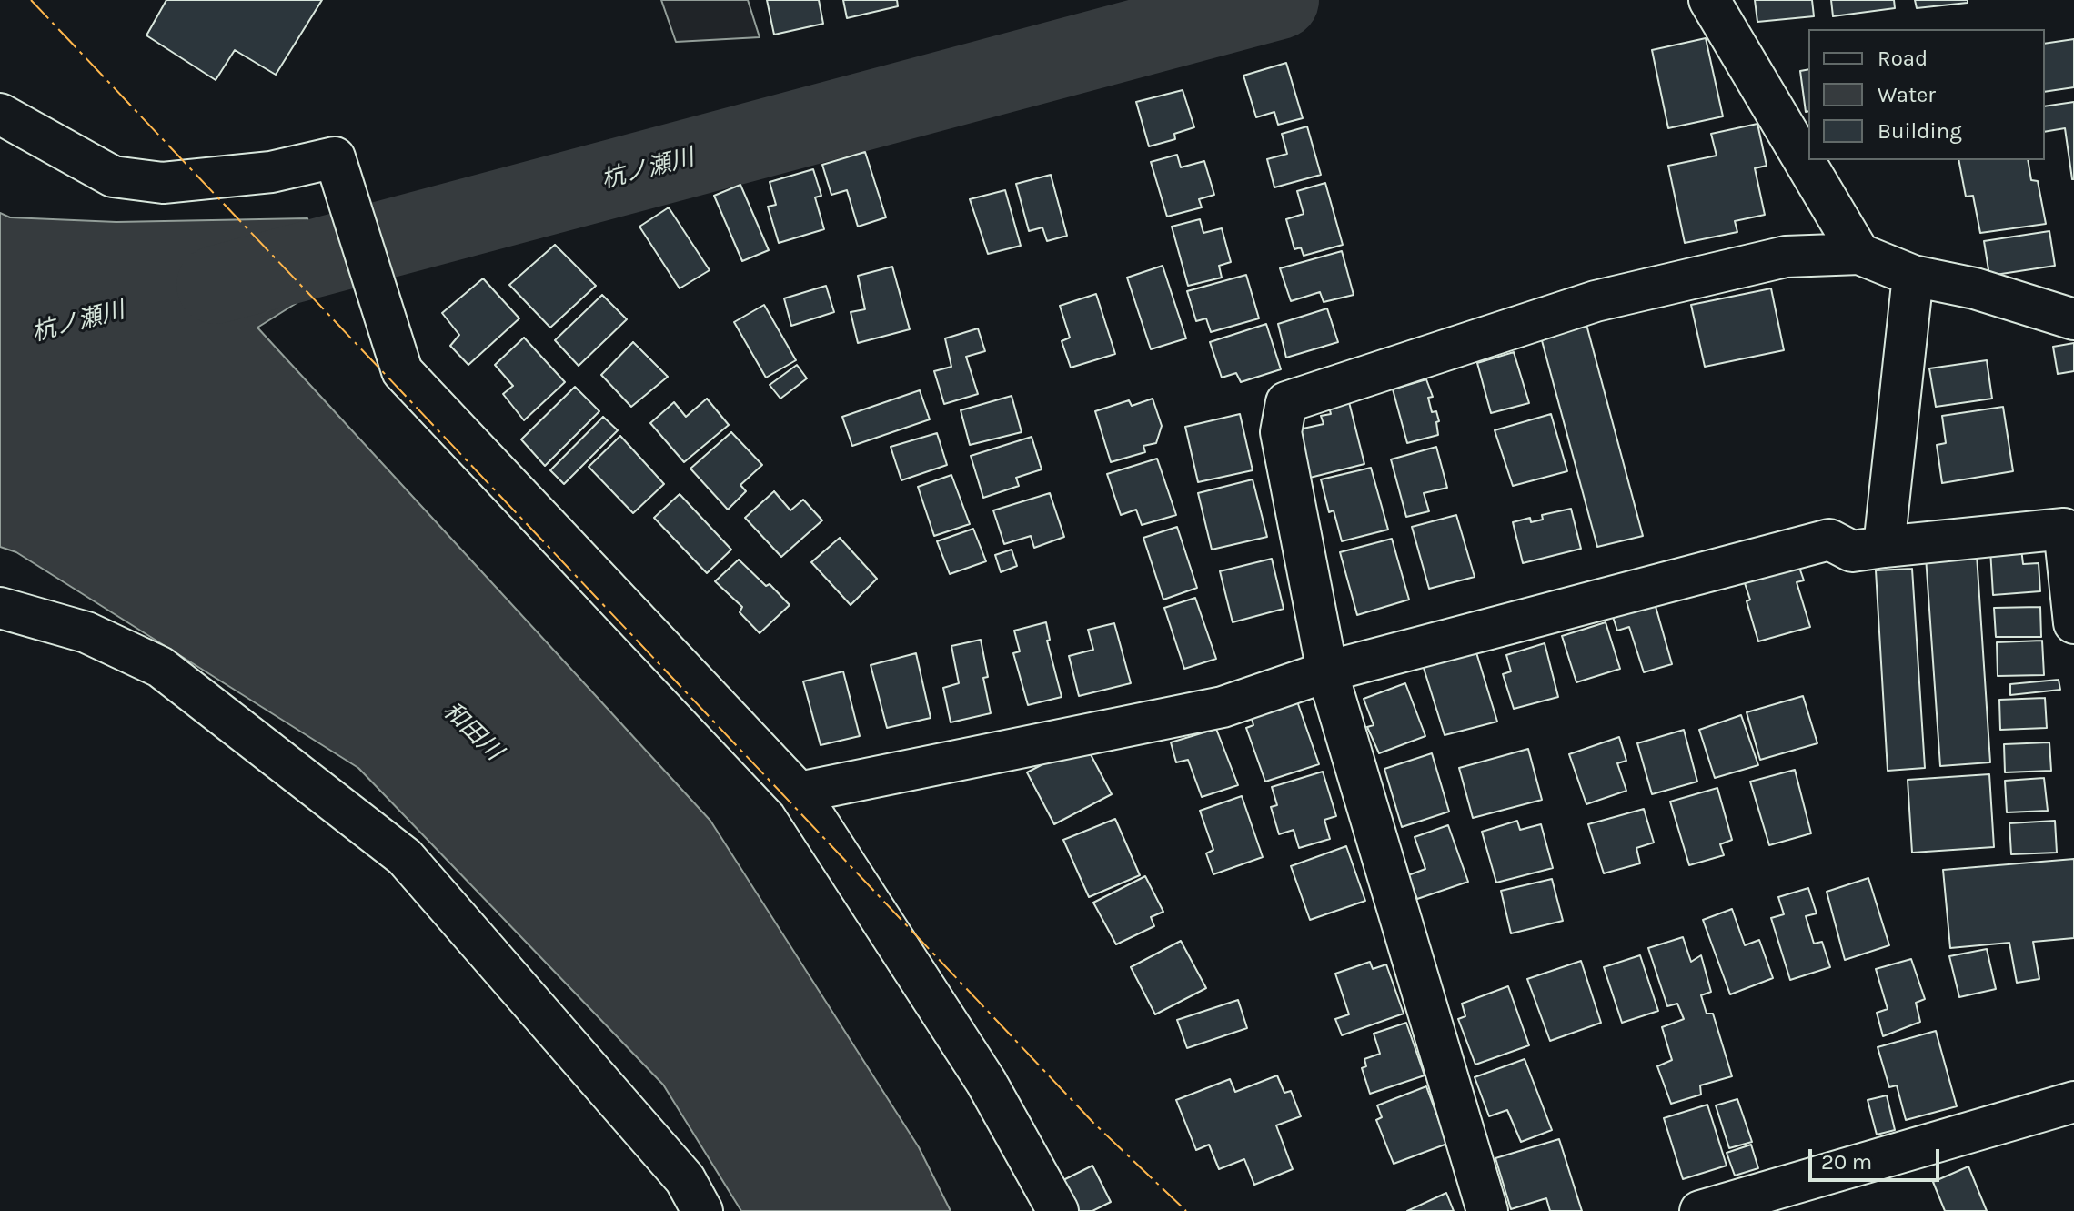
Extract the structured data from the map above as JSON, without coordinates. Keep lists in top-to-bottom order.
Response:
{
  "water": ["杭ノ瀬川", "和田川"],
  "legend": ["Road", "Water", "Building"],
  "scale_bar": "20 m"
}
